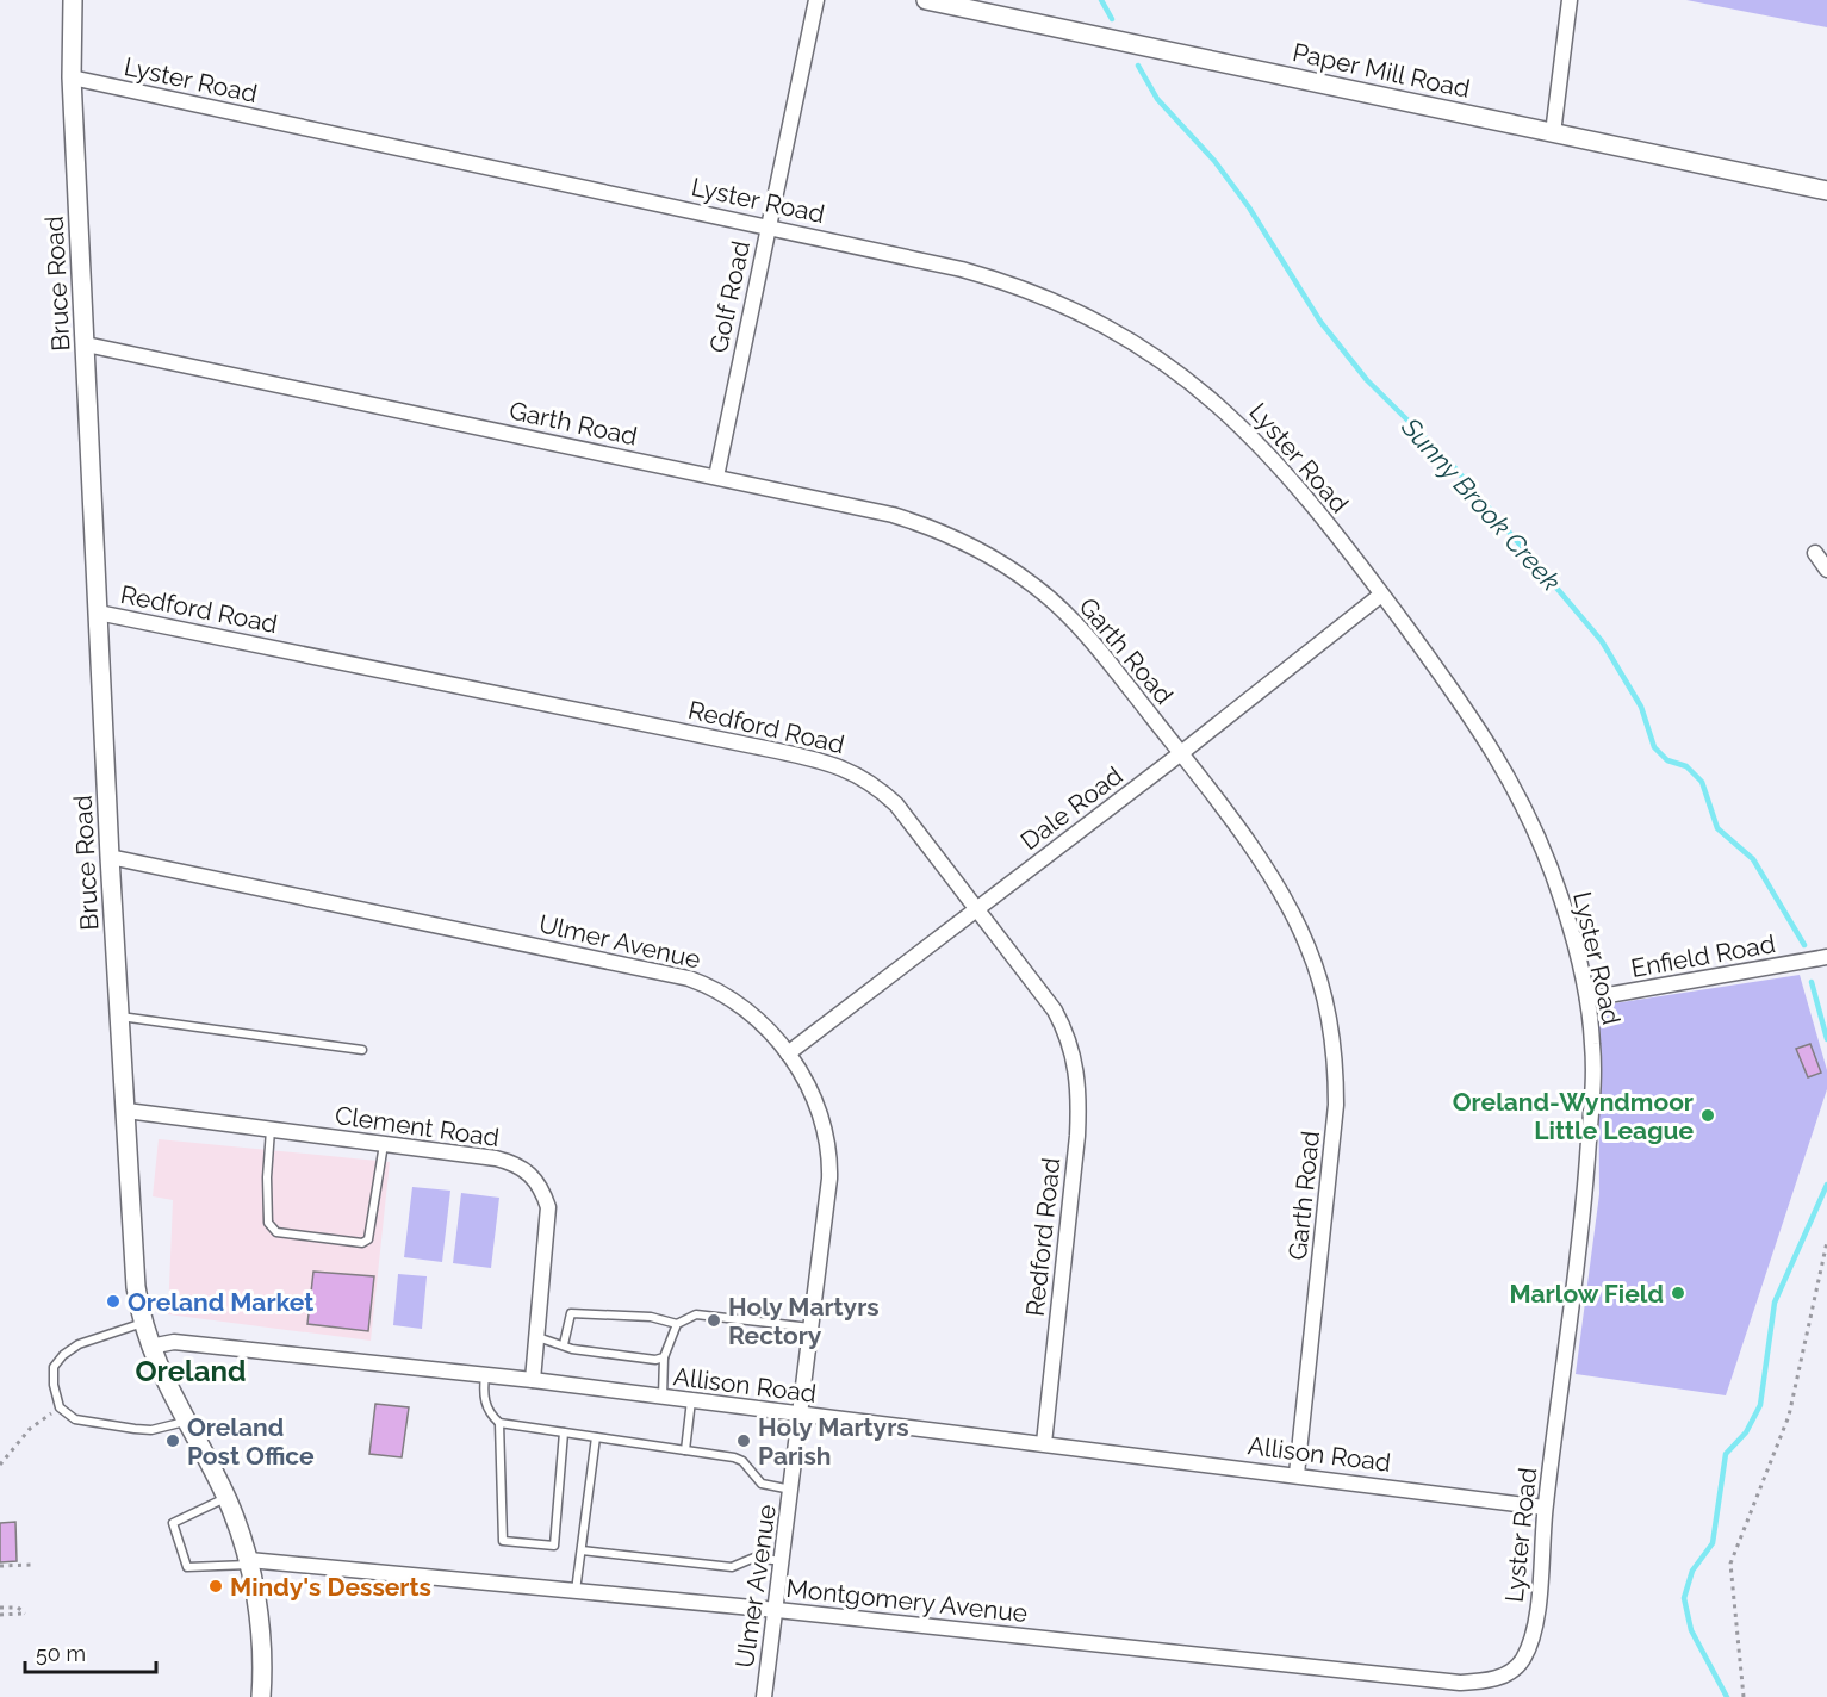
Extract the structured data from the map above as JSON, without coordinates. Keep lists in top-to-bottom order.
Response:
{
  "streets": {
    "street": [
      "Paper Mill Road",
      "Lyster Road",
      "Bruce Road",
      "Golf Road",
      "Garth Road",
      "Redford Road",
      "Dale Road",
      "Ulmer Avenue",
      "Enfield Road",
      "Clement Road",
      "Allison Road",
      "Montgomery Avenue"
    ]
  },
  "crossings": [
    ["Lyster Road", "Bruce Road"],
    ["Lyster Road", "Golf Road"],
    ["Lyster Road", "Dale Road"],
    ["Lyster Road", "Enfield Road"],
    ["Lyster Road", "Allison Road"],
    ["Lyster Road", "Montgomery Avenue"],
    ["Bruce Road", "Garth Road"],
    ["Bruce Road", "Redford Road"],
    ["Bruce Road", "Ulmer Avenue"],
    ["Bruce Road", "Clement Road"],
    ["Bruce Road", "Allison Road"],
    ["Bruce Road", "Montgomery Avenue"],
    ["Golf Road", "Garth Road"],
    ["Garth Road", "Dale Road"],
    ["Garth Road", "Allison Road"],
    ["Redford Road", "Dale Road"],
    ["Redford Road", "Allison Road"],
    ["Dale Road", "Ulmer Avenue"],
    ["Ulmer Avenue", "Allison Road"],
    ["Ulmer Avenue", "Montgomery Avenue"],
    ["Clement Road", "Allison Road"]
  ],
  "districts": ["Oreland"],
  "water": ["Sunny Brook Creek"],
  "places": [
    "Oreland-Wyndmoor Little League",
    "Marlow Field",
    "Oreland Market",
    "Holy Martyrs Rectory",
    "Oreland Post Office",
    "Holy Martyrs Parish",
    "Mindy's Desserts"
  ],
  "scale_bar": "50 m"
}
